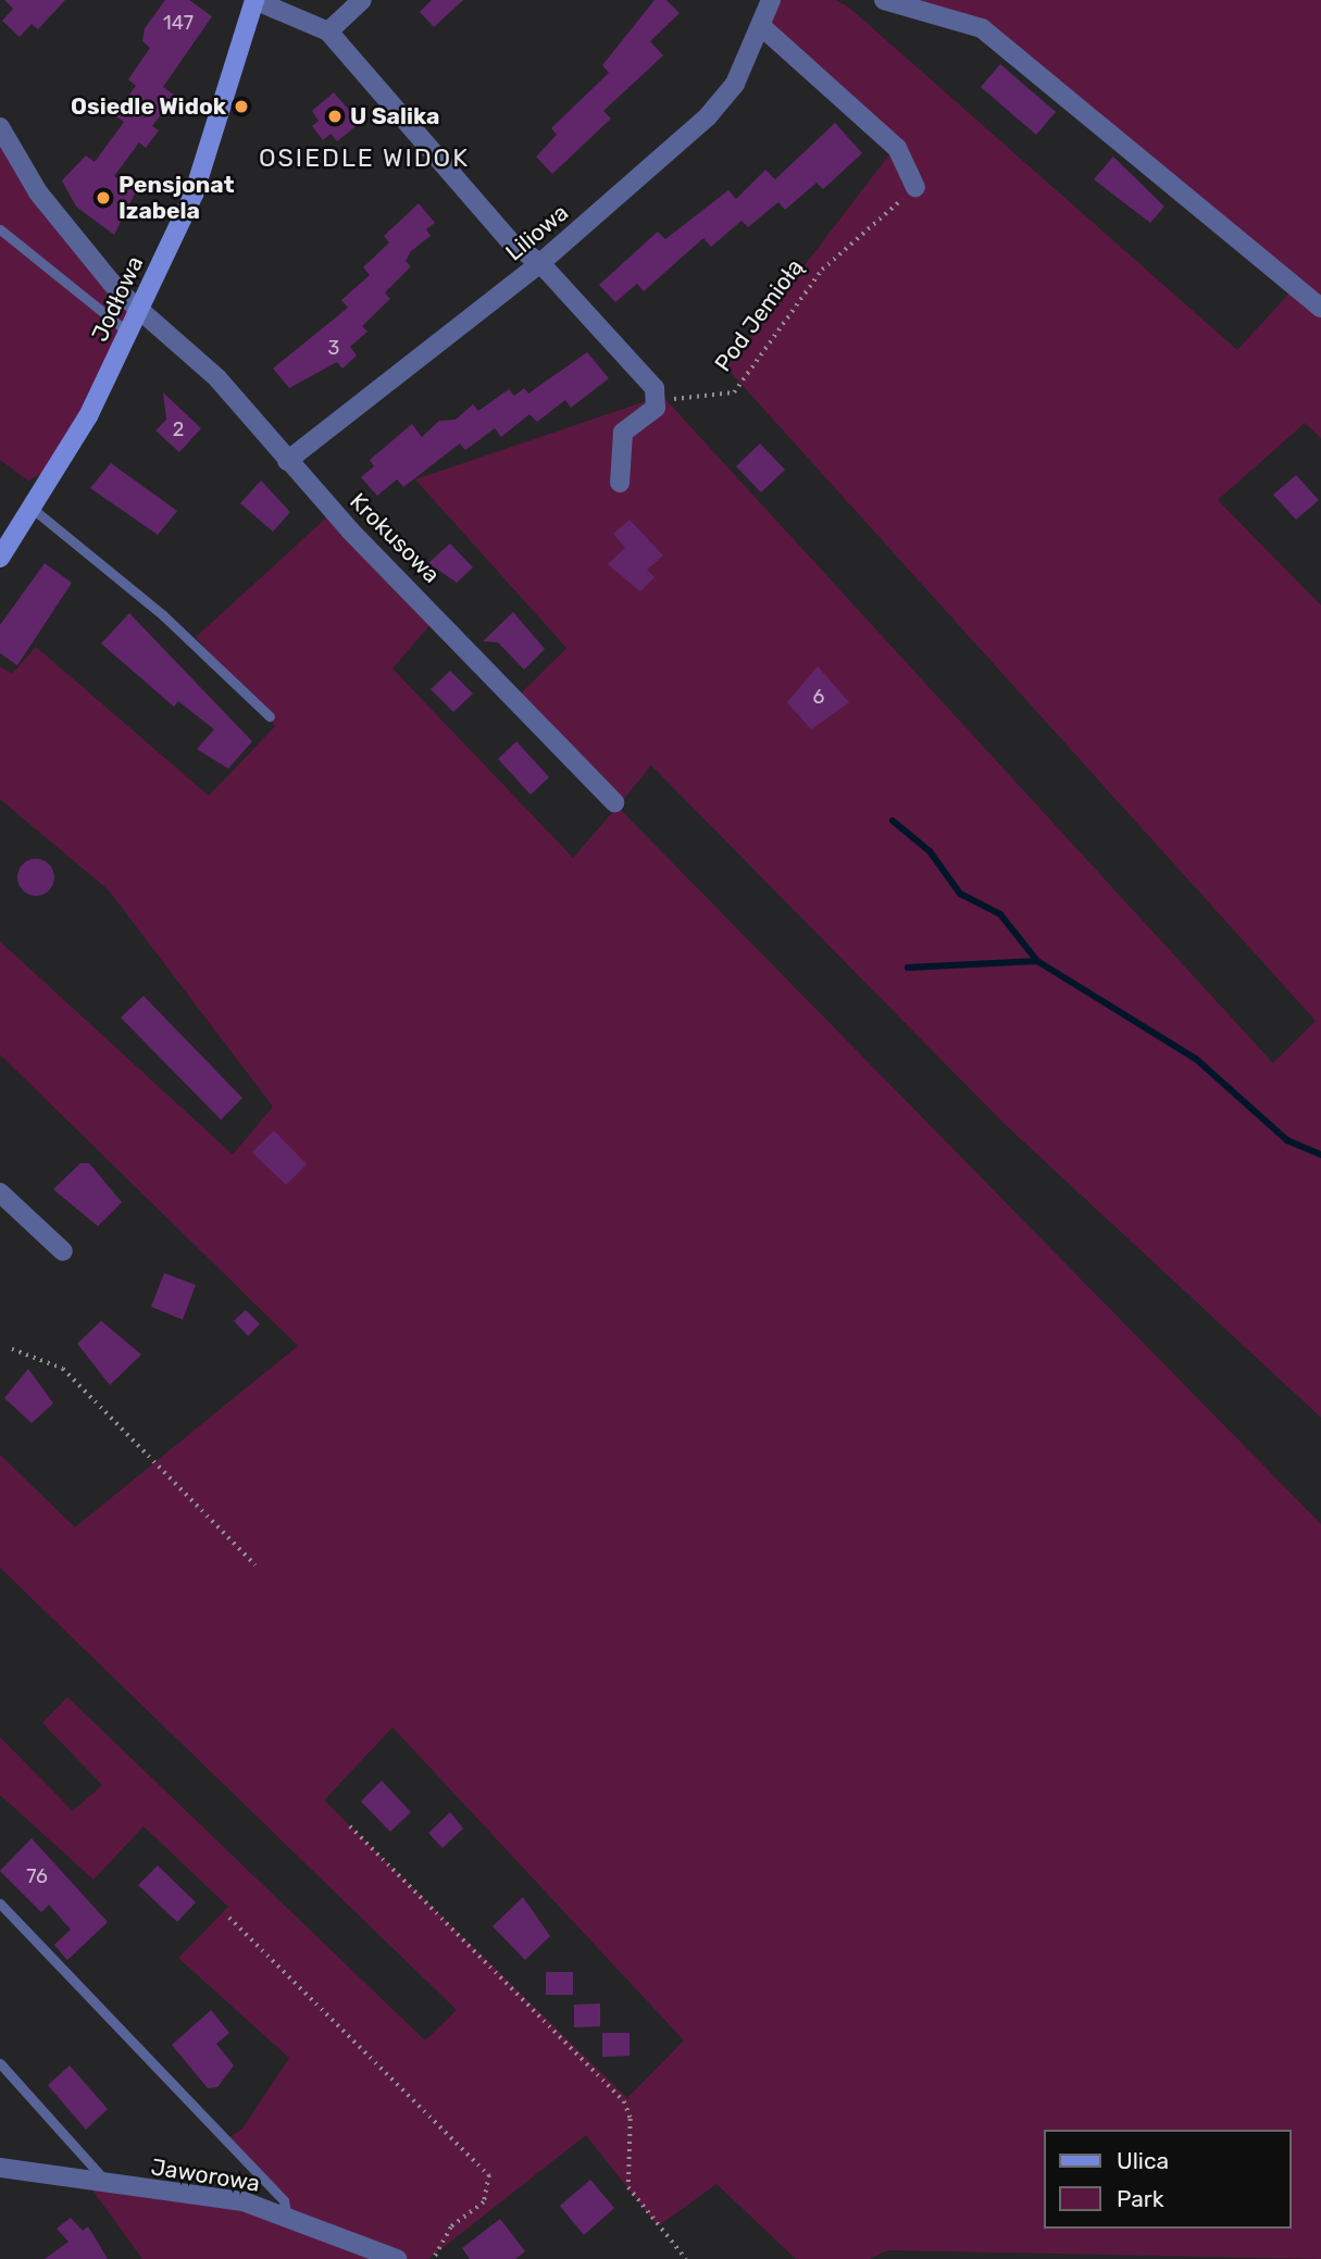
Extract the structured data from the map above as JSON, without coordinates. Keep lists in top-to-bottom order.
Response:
{
  "streets": {
    "street": [
      "Liliowa",
      "Jodłowa",
      "Krokusowa",
      "Jaworowa"
    ],
    "path": ["Pod Jemiołą"]
  },
  "crossings": [
    ["Liliowa", "Krokusowa"],
    ["Jodłowa", "Krokusowa"]
  ],
  "districts": ["OSIEDLE WIDOK"],
  "places": ["Osiedle Widok", "U Salika", "Pensjonat Izabela"],
  "house_numbers": [
    "147",
    "3",
    "2",
    "6",
    "76"
  ],
  "legend": ["Ulica", "Park"]
}
